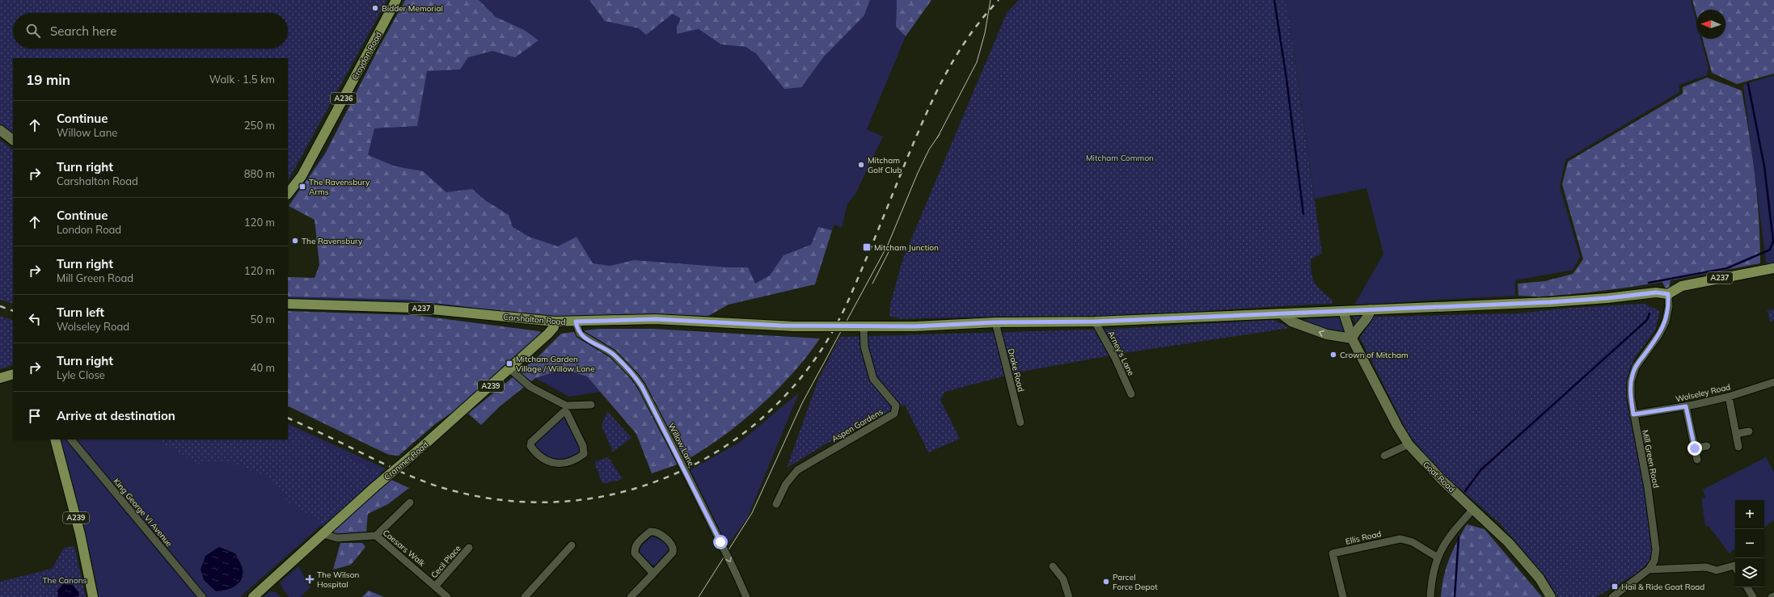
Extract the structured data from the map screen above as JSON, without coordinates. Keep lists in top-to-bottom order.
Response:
{
  "streets": {
    "main road": [
      "Croydon Road",
      "A236",
      "A237",
      "Carshalton Road",
      "A239",
      "Cranmer Road"
    ],
    "street": [
      "Arney's Lane",
      "Drake Road",
      "Wolseley Road",
      "Aspen Gardens",
      "Willow Lane",
      "Mill Green Road",
      "Goat Road",
      "King George VI Avenue",
      "Ellis Road",
      "Caesars Walk",
      "Cecil Place"
    ]
  },
  "crossings": [
    ["A237", "Carshalton Road"],
    ["A237", "Mill Green Road"],
    ["Carshalton Road", "Arney's Lane"],
    ["Carshalton Road", "Drake Road"],
    ["Carshalton Road", "Aspen Gardens"],
    ["Carshalton Road", "Willow Lane"],
    ["Carshalton Road", "Mill Green Road"],
    ["Carshalton Road", "Cranmer Road"],
    ["Carshalton Road", "Goat Road"],
    ["Wolseley Road", "Mill Green Road"],
    ["Cranmer Road", "Caesars Walk"],
    ["Caesars Walk", "Cecil Place"]
  ],
  "one_way": ["Willow Lane"],
  "parks": ["Mitcham Common", "The Canons"],
  "places": {
    "other": [
      "Bidder Memorial",
      "Mitcham Golf Club",
      "The Ravensbury",
      "Crown of Mitcham",
      "Parcel Force Depot"
    ],
    "transit": [
      "The Ravensbury Arms",
      "Mitcham Junction",
      "Mitcham Garden Village / Willow Lane",
      "Hail & Ride Goat Road"
    ],
    "health": ["The Wilson Hospital"]
  },
  "north": "left",
  "page": {
    "search": "Search here",
    "heading": ["19 min", "Walk · 1.5 km"],
    "list": [
      ["Continue", "Willow Lane", "250 m"],
      ["Turn right", "Carshalton Road", "880 m"],
      ["Continue", "London Road", "120 m"],
      ["Turn right", "Mill Green Road", "120 m"],
      ["Turn left", "Wolseley Road", "50 m"],
      ["Turn right", "Lyle Close", "40 m"],
      "Arrive at destination"
    ],
    "map_buttons": ["+", "−"]
  }
}
